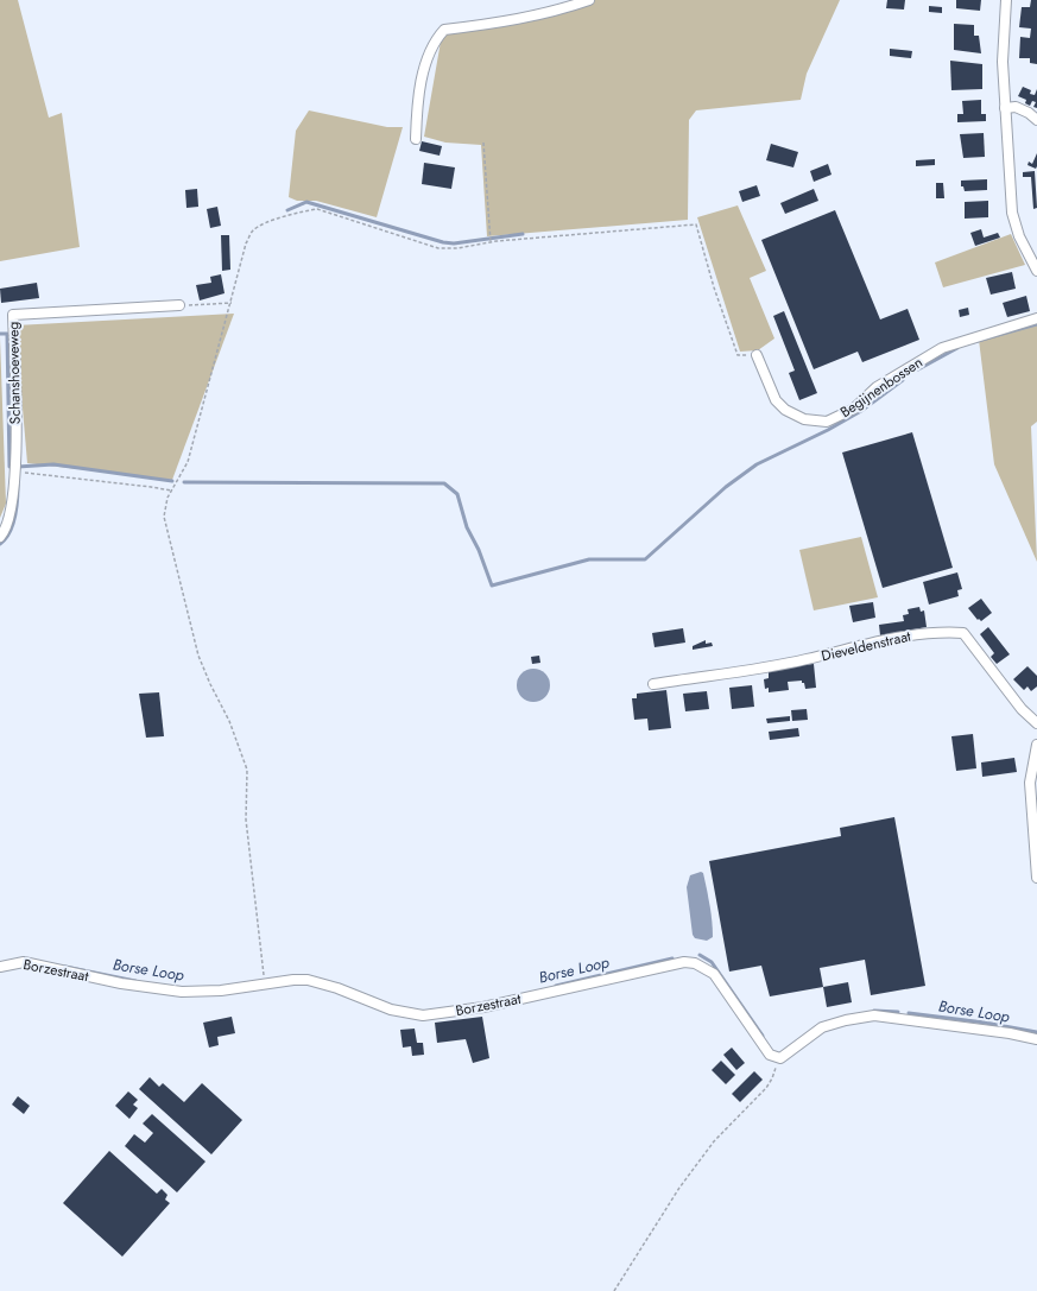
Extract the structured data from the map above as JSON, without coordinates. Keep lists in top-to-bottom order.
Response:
{
  "streets": {
    "street": [
      "Schanshoeveweg",
      "Begijnenbossen",
      "Dieveldenstraat",
      "Borzestraat"
    ]
  },
  "water": ["Borse Loop"]
}
